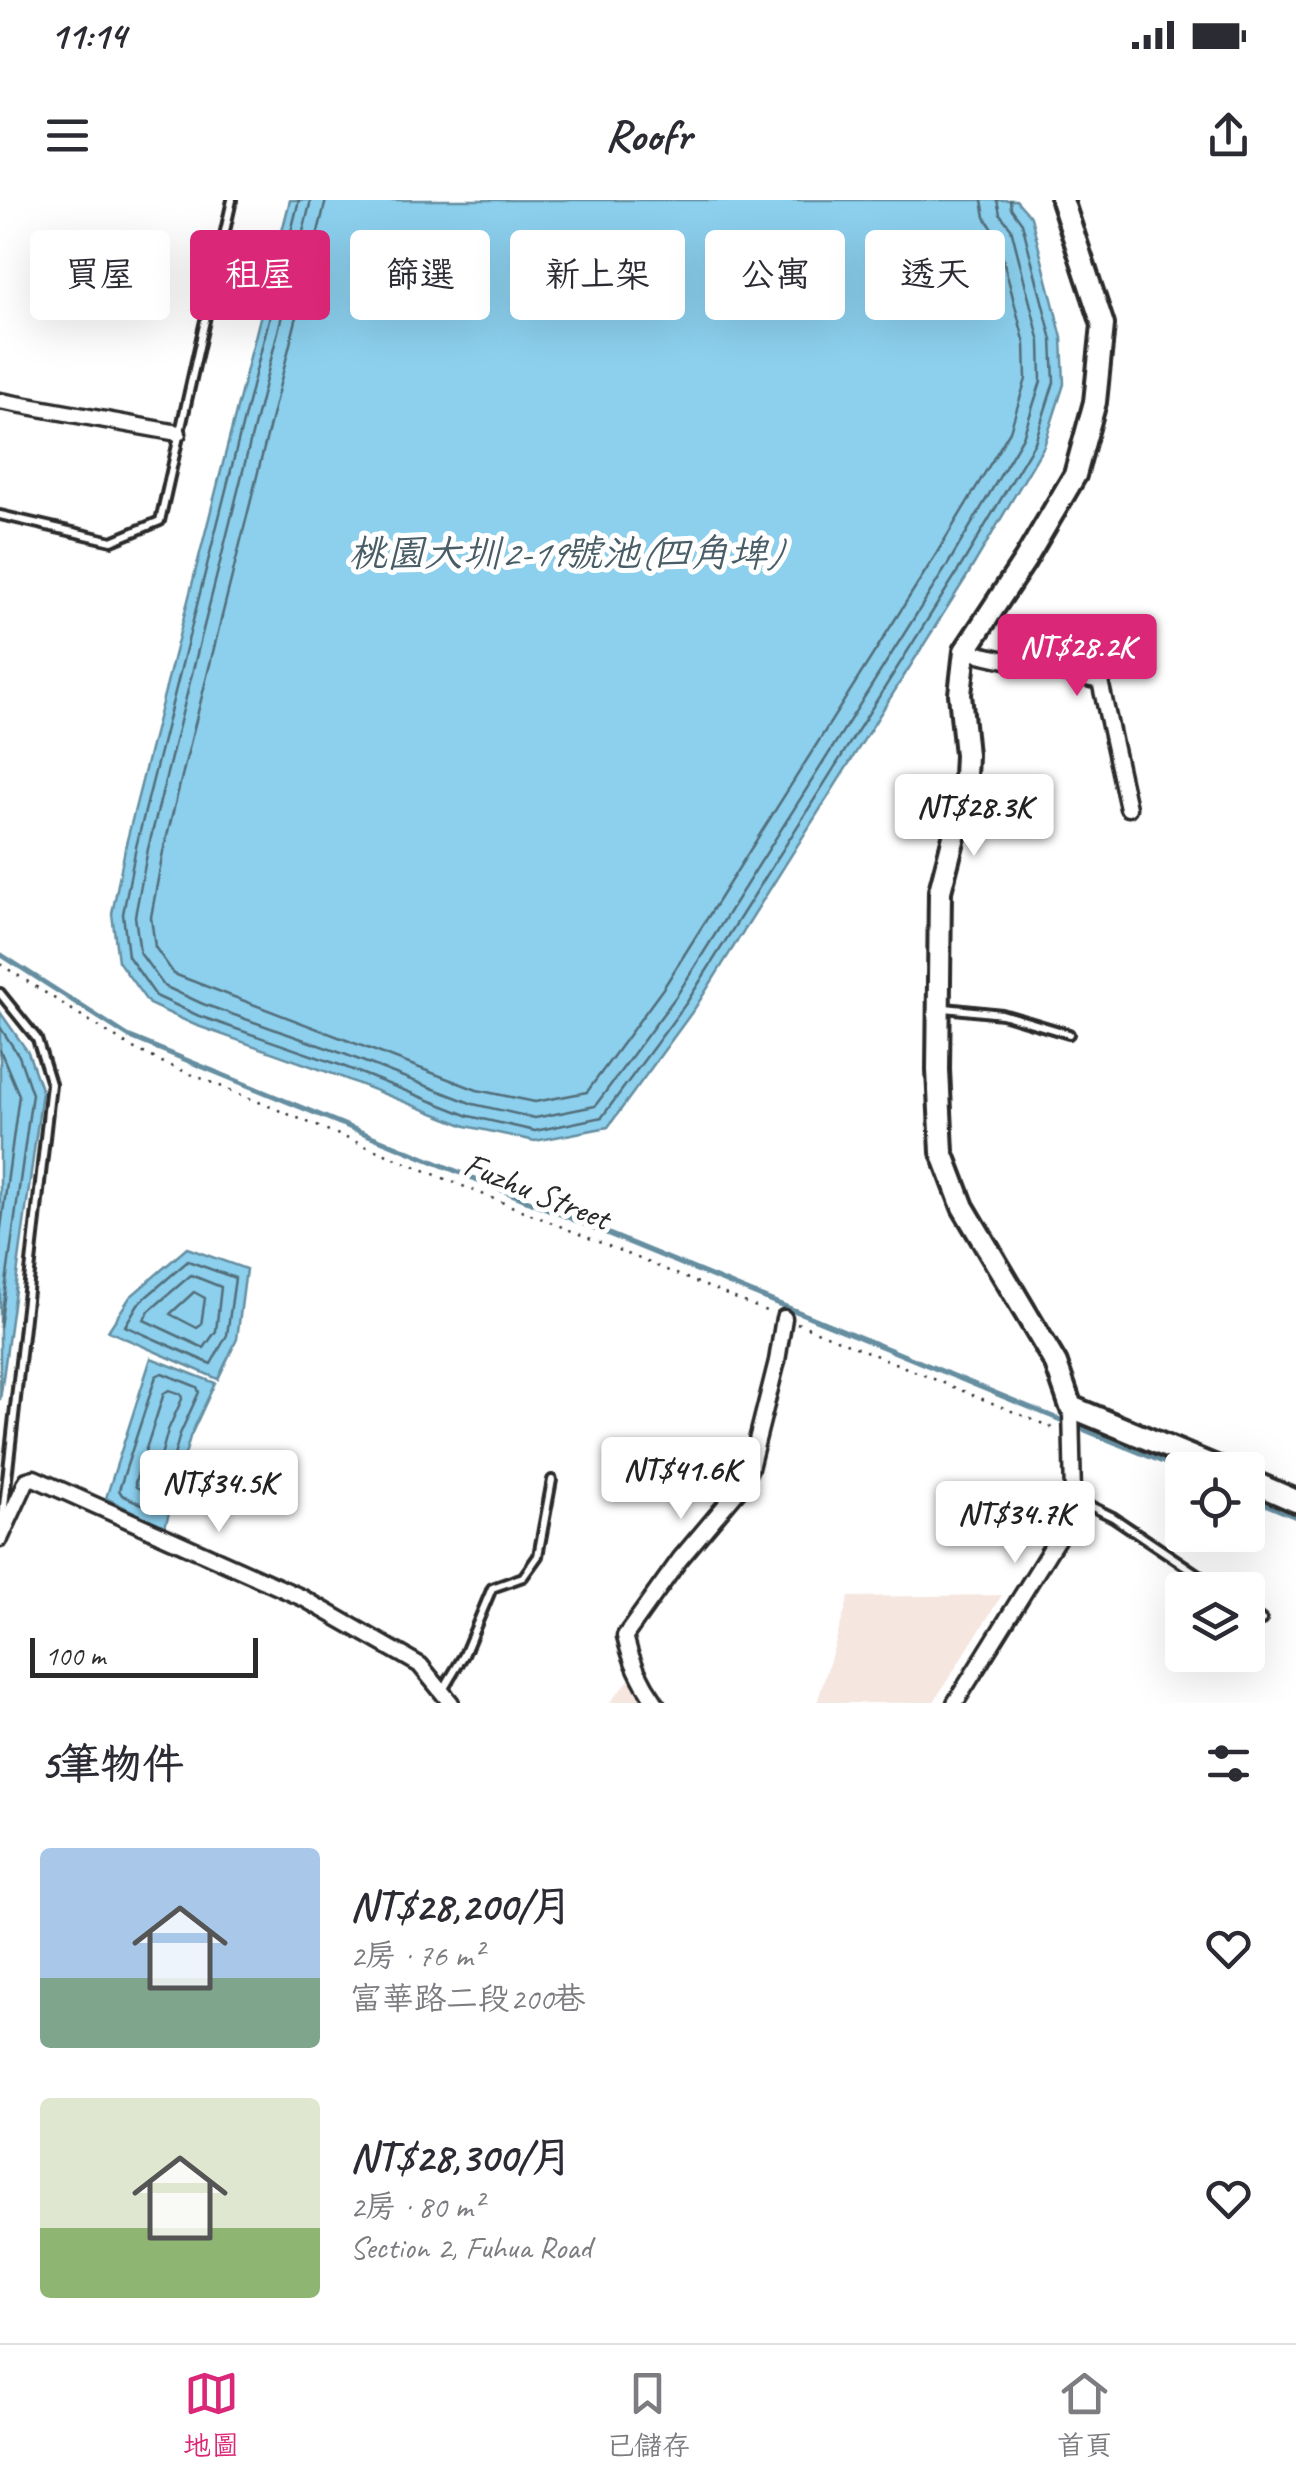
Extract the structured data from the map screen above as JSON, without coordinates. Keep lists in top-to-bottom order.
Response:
{
  "streets": {
    "path": ["Fuzhu Street"]
  },
  "water": ["桃園大圳2-19號池(四角埤)"],
  "scale_bar": "100 m",
  "page": {
    "status": "11:14",
    "header": "Roofr",
    "chip": [
      "買屋",
      "租屋",
      "篩選",
      "新上架",
      "公寓",
      "透天"
    ],
    "price": [
      "NT$28.2K",
      "NT$28.3K",
      "NT$41.6K",
      "NT$34.5K",
      "NT$34.7K"
    ],
    "scale": "100 m",
    "heading": "5筆物件",
    "list": [
      {
        "name": "NT$28,200/月",
        "note": "2房 · 76 m² · 富華路二段200巷"
      },
      {
        "name": "NT$28,300/月",
        "note": "2房 · 80 m² · Section 2, Fuhua Road"
      }
    ],
    "tabs": ["地圖", "已儲存", "首頁"]
  }
}
